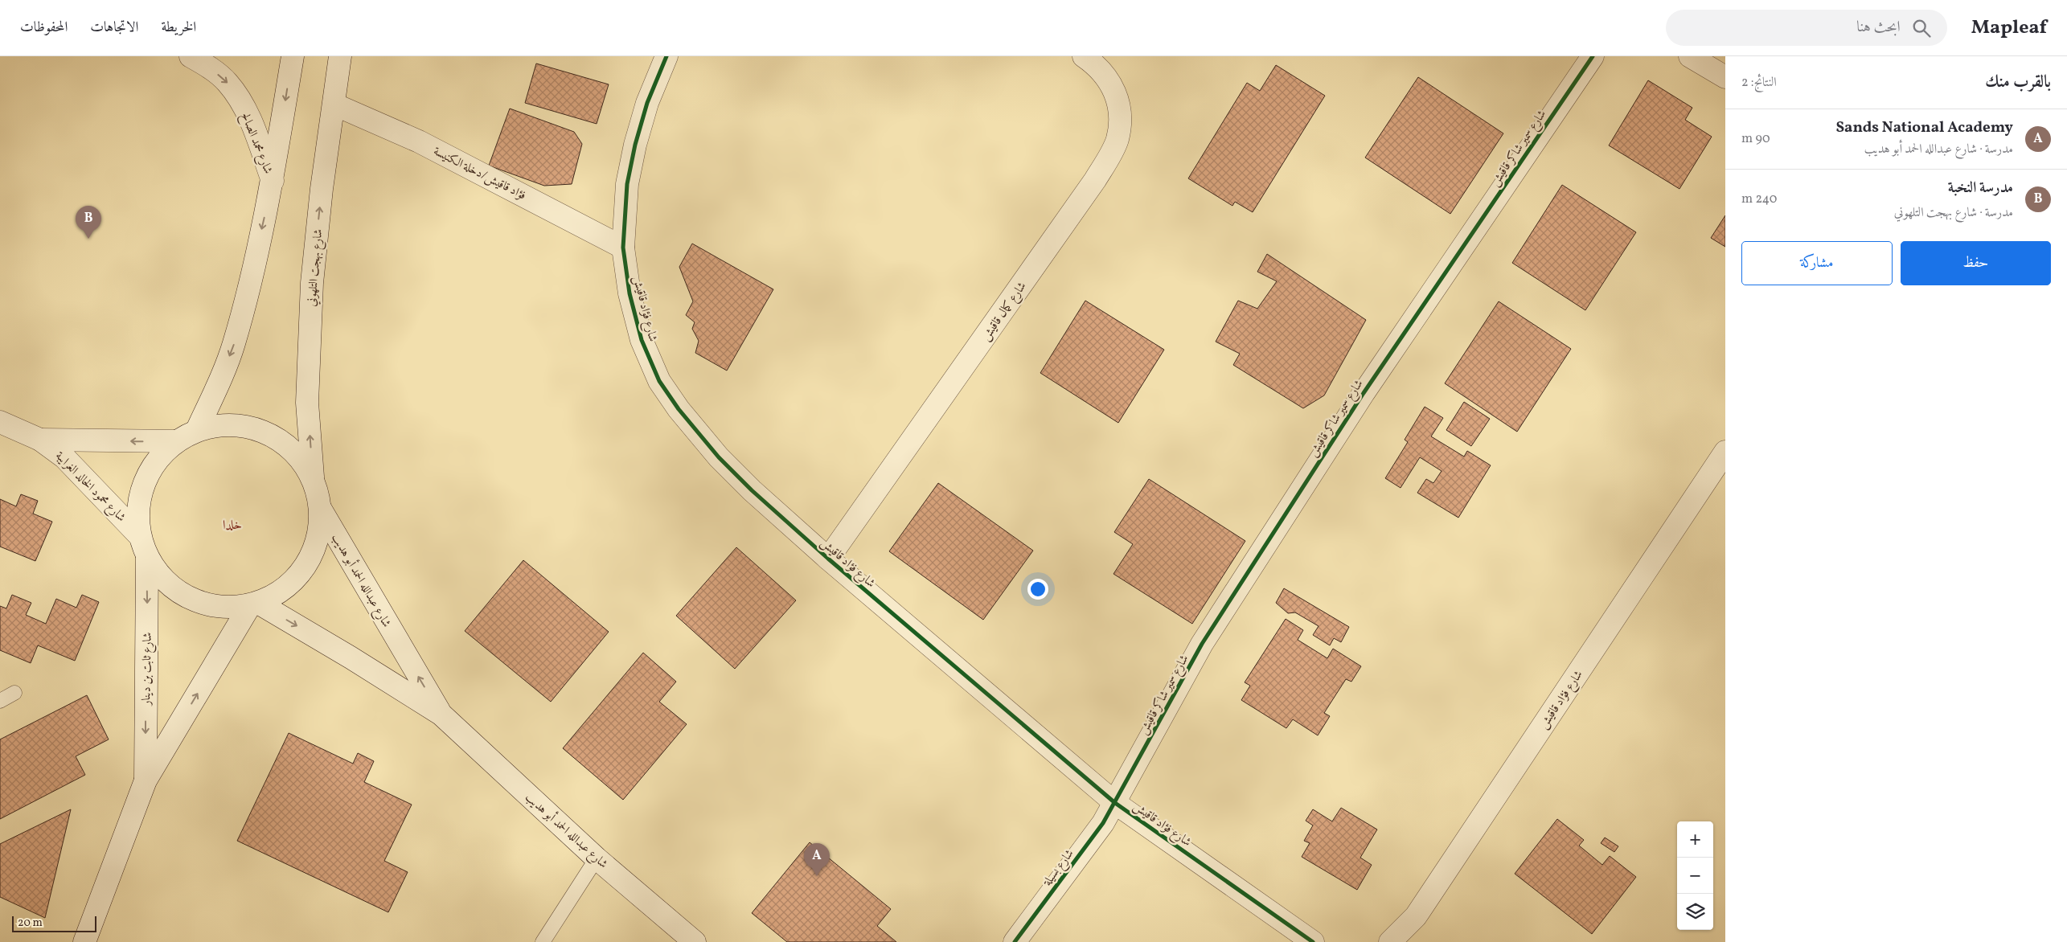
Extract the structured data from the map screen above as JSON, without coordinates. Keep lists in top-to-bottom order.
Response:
{
  "streets": {
    "street": [
      "شارع محمد الصالح",
      "شارع سمير شاكر قاقيش",
      "فؤاد قاقيش/دخلة الكنيسة",
      "شارع بهجت التلهوني",
      "شارع فؤاد قاقيش",
      "شارع كمال قاقيش",
      "شارع محمود الخالد الغرايبة",
      "شارع عبدالله الحمد أبو هديب",
      "شارع ثابت بن دينار",
      "شارع بسيلة"
    ]
  },
  "crossings": [
    ["شارع سمير شاكر قاقيش", "شارع فؤاد قاقيش"],
    ["شارع سمير شاكر قاقيش", "شارع بسيلة"],
    ["فؤاد قاقيش/دخلة الكنيسة", "شارع بهجت التلهوني"],
    ["فؤاد قاقيش/دخلة الكنيسة", "شارع فؤاد قاقيش"],
    ["شارع فؤاد قاقيش", "شارع كمال قاقيش"],
    ["شارع فؤاد قاقيش", "شارع بسيلة"],
    ["شارع عبدالله الحمد أبو هديب", "شارع ثابت بن دينار"]
  ],
  "one_way": ["شارع محمد الصالح", "شارع محمود الخالد الغرايبة"],
  "districts": ["خلدا"],
  "scale_bar": "20 m",
  "page": {
    "header": "Mapleaf",
    "search": "ابحث هنا",
    "nav": ["الخريطة", "الاتجاهات", "المحفوظات"],
    "heading": ["بالقرب منك", "النتائج: 2"],
    "list": [
      {
        "mark": "A",
        "name": "Sands National Academy",
        "note": "مدرسة · شارع عبدالله الحمد أبو هديب",
        "value": "90 m"
      },
      {
        "mark": "B",
        "name": "مدرسة النخبة",
        "note": "مدرسة · شارع بهجت التلهوني",
        "value": "240 m"
      }
    ],
    "pins": ["B", "A"],
    "buttons": ["حفظ", "مشاركة"],
    "map_buttons": ["+", "−"],
    "scale": "20 m"
  }
}
